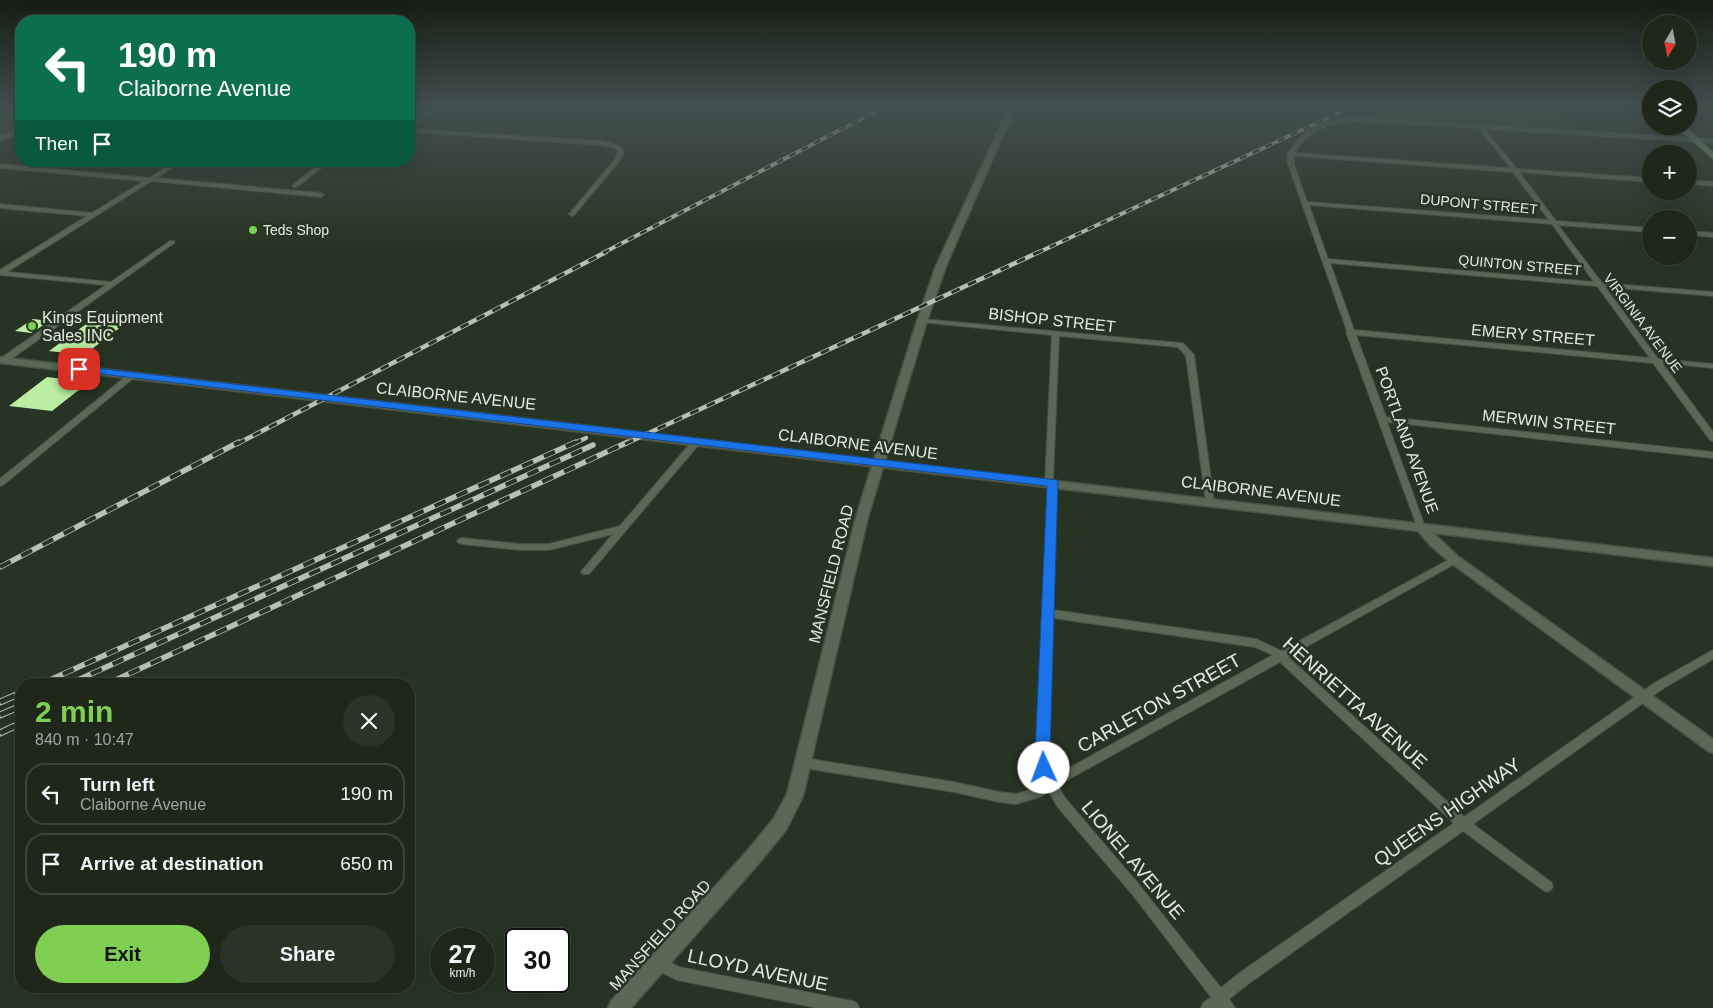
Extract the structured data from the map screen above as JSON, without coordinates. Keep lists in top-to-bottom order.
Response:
{
  "streets": {
    "main road": ["MANSFIELD ROAD"],
    "street": [
      "DUPONT STREET",
      "QUINTON STREET",
      "BISHOP STREET",
      "VIRGINIA AVENUE",
      "EMERY STREET",
      "CLAIBORNE AVENUE",
      "MERWIN STREET",
      "PORTLAND AVENUE",
      "CARLETON STREET",
      "HENRIETTA AVENUE",
      "QUEENS HIGHWAY",
      "LIONEL AVENUE",
      "LLOYD AVENUE"
    ]
  },
  "crossings": [
    ["DUPONT STREET", "VIRGINIA AVENUE"],
    ["DUPONT STREET", "PORTLAND AVENUE"],
    ["QUINTON STREET", "VIRGINIA AVENUE"],
    ["QUINTON STREET", "PORTLAND AVENUE"],
    ["BISHOP STREET", "CLAIBORNE AVENUE"],
    ["BISHOP STREET", "MANSFIELD ROAD"],
    ["BISHOP STREET", "LIONEL AVENUE"],
    ["VIRGINIA AVENUE", "EMERY STREET"],
    ["EMERY STREET", "PORTLAND AVENUE"],
    ["CLAIBORNE AVENUE", "PORTLAND AVENUE"],
    ["CLAIBORNE AVENUE", "MANSFIELD ROAD"],
    ["CLAIBORNE AVENUE", "LIONEL AVENUE"],
    ["MERWIN STREET", "PORTLAND AVENUE"],
    ["PORTLAND AVENUE", "CARLETON STREET"],
    ["PORTLAND AVENUE", "QUEENS HIGHWAY"],
    ["MANSFIELD ROAD", "CARLETON STREET"],
    ["MANSFIELD ROAD", "LLOYD AVENUE"],
    ["CARLETON STREET", "HENRIETTA AVENUE"],
    ["CARLETON STREET", "LIONEL AVENUE"],
    ["HENRIETTA AVENUE", "QUEENS HIGHWAY"],
    ["HENRIETTA AVENUE", "LIONEL AVENUE"],
    ["QUEENS HIGHWAY", "LIONEL AVENUE"]
  ],
  "places": ["Teds Shop", "Kings Equipment Sales INC"],
  "north": "bottom",
  "page": {
    "map_buttons": ["+", "−"],
    "turn": ["190 m", "Claiborne Avenue"],
    "then": "Then",
    "heading": ["2 min", "840 m · 10:47"],
    "list": [
      {
        "name": "Turn left",
        "note": "Claiborne Avenue",
        "value": "190 m"
      },
      {
        "name": "Arrive at destination",
        "value": "650 m"
      }
    ],
    "buttons": ["Exit", "Share"],
    "speed": "27 km/h",
    "limit": "30"
  }
}
